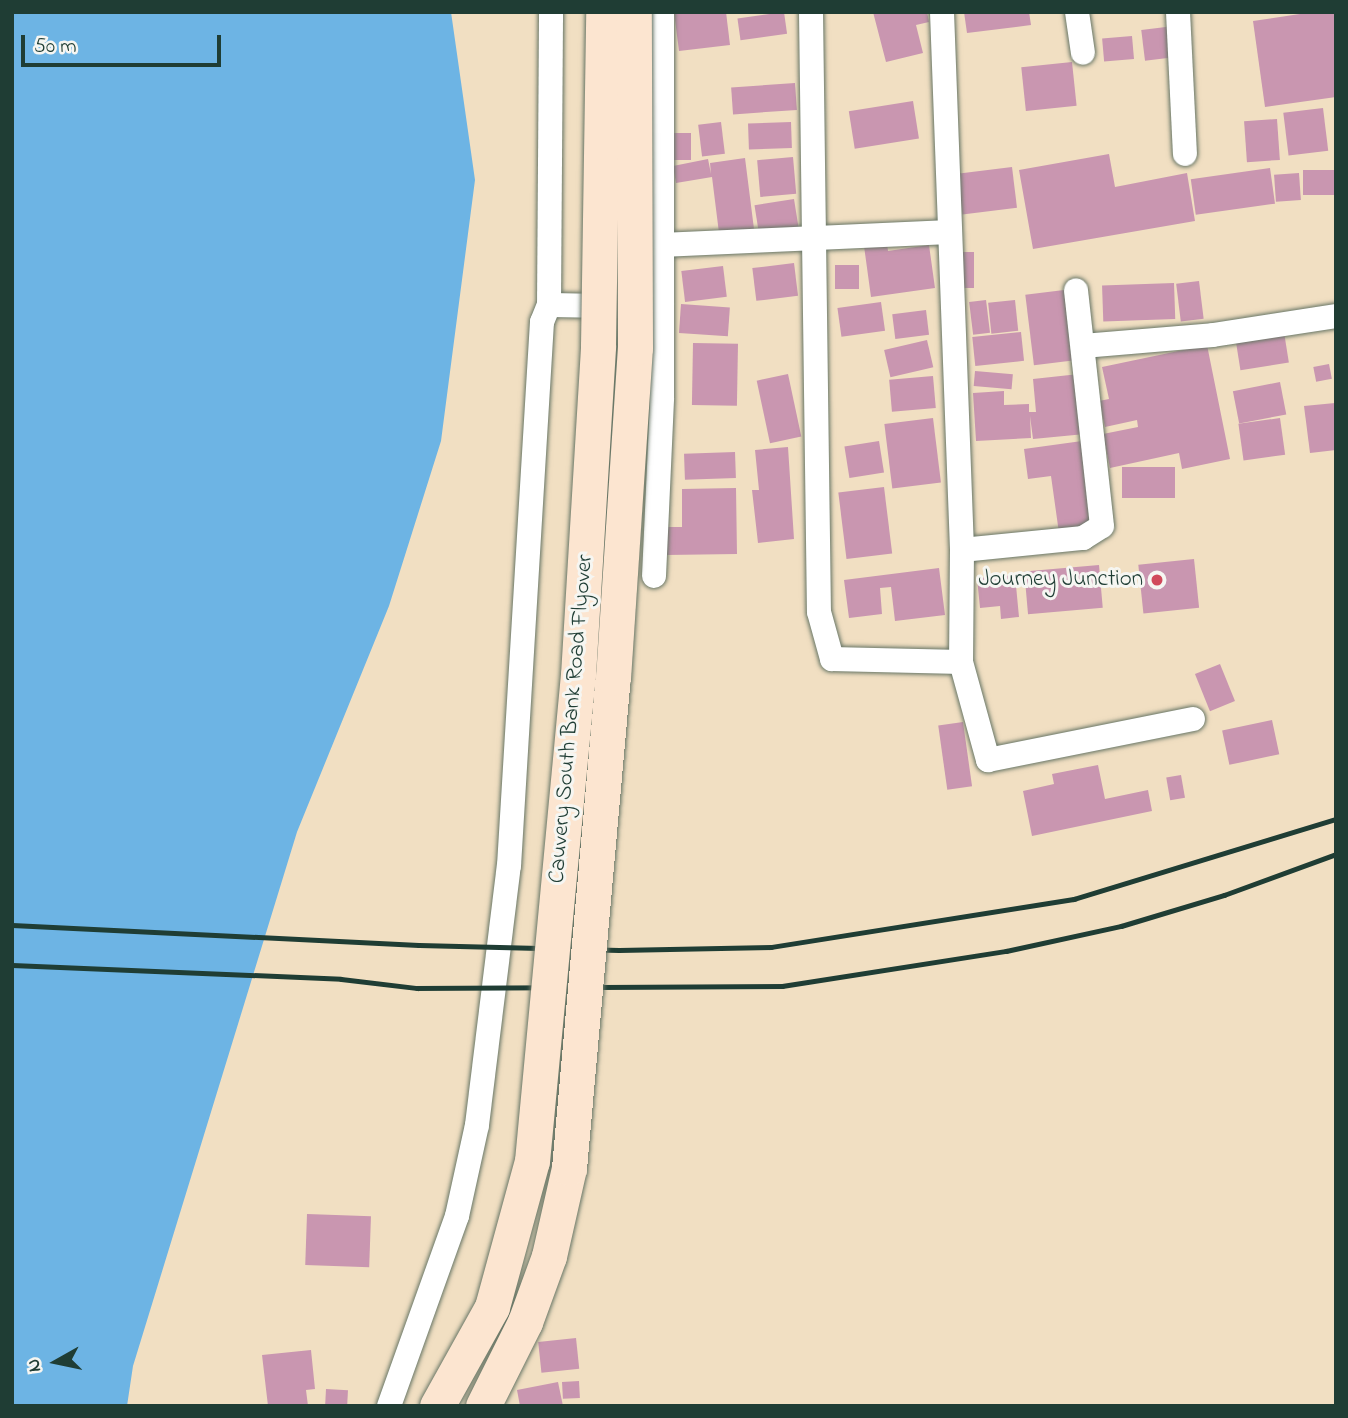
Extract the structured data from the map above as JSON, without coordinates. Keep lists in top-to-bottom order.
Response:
{
  "streets": {
    "main road": ["Cauvery South Bank Road Flyover"]
  },
  "places": ["Journey Junction"],
  "scale_bar": "50 m",
  "north": "left"
}
